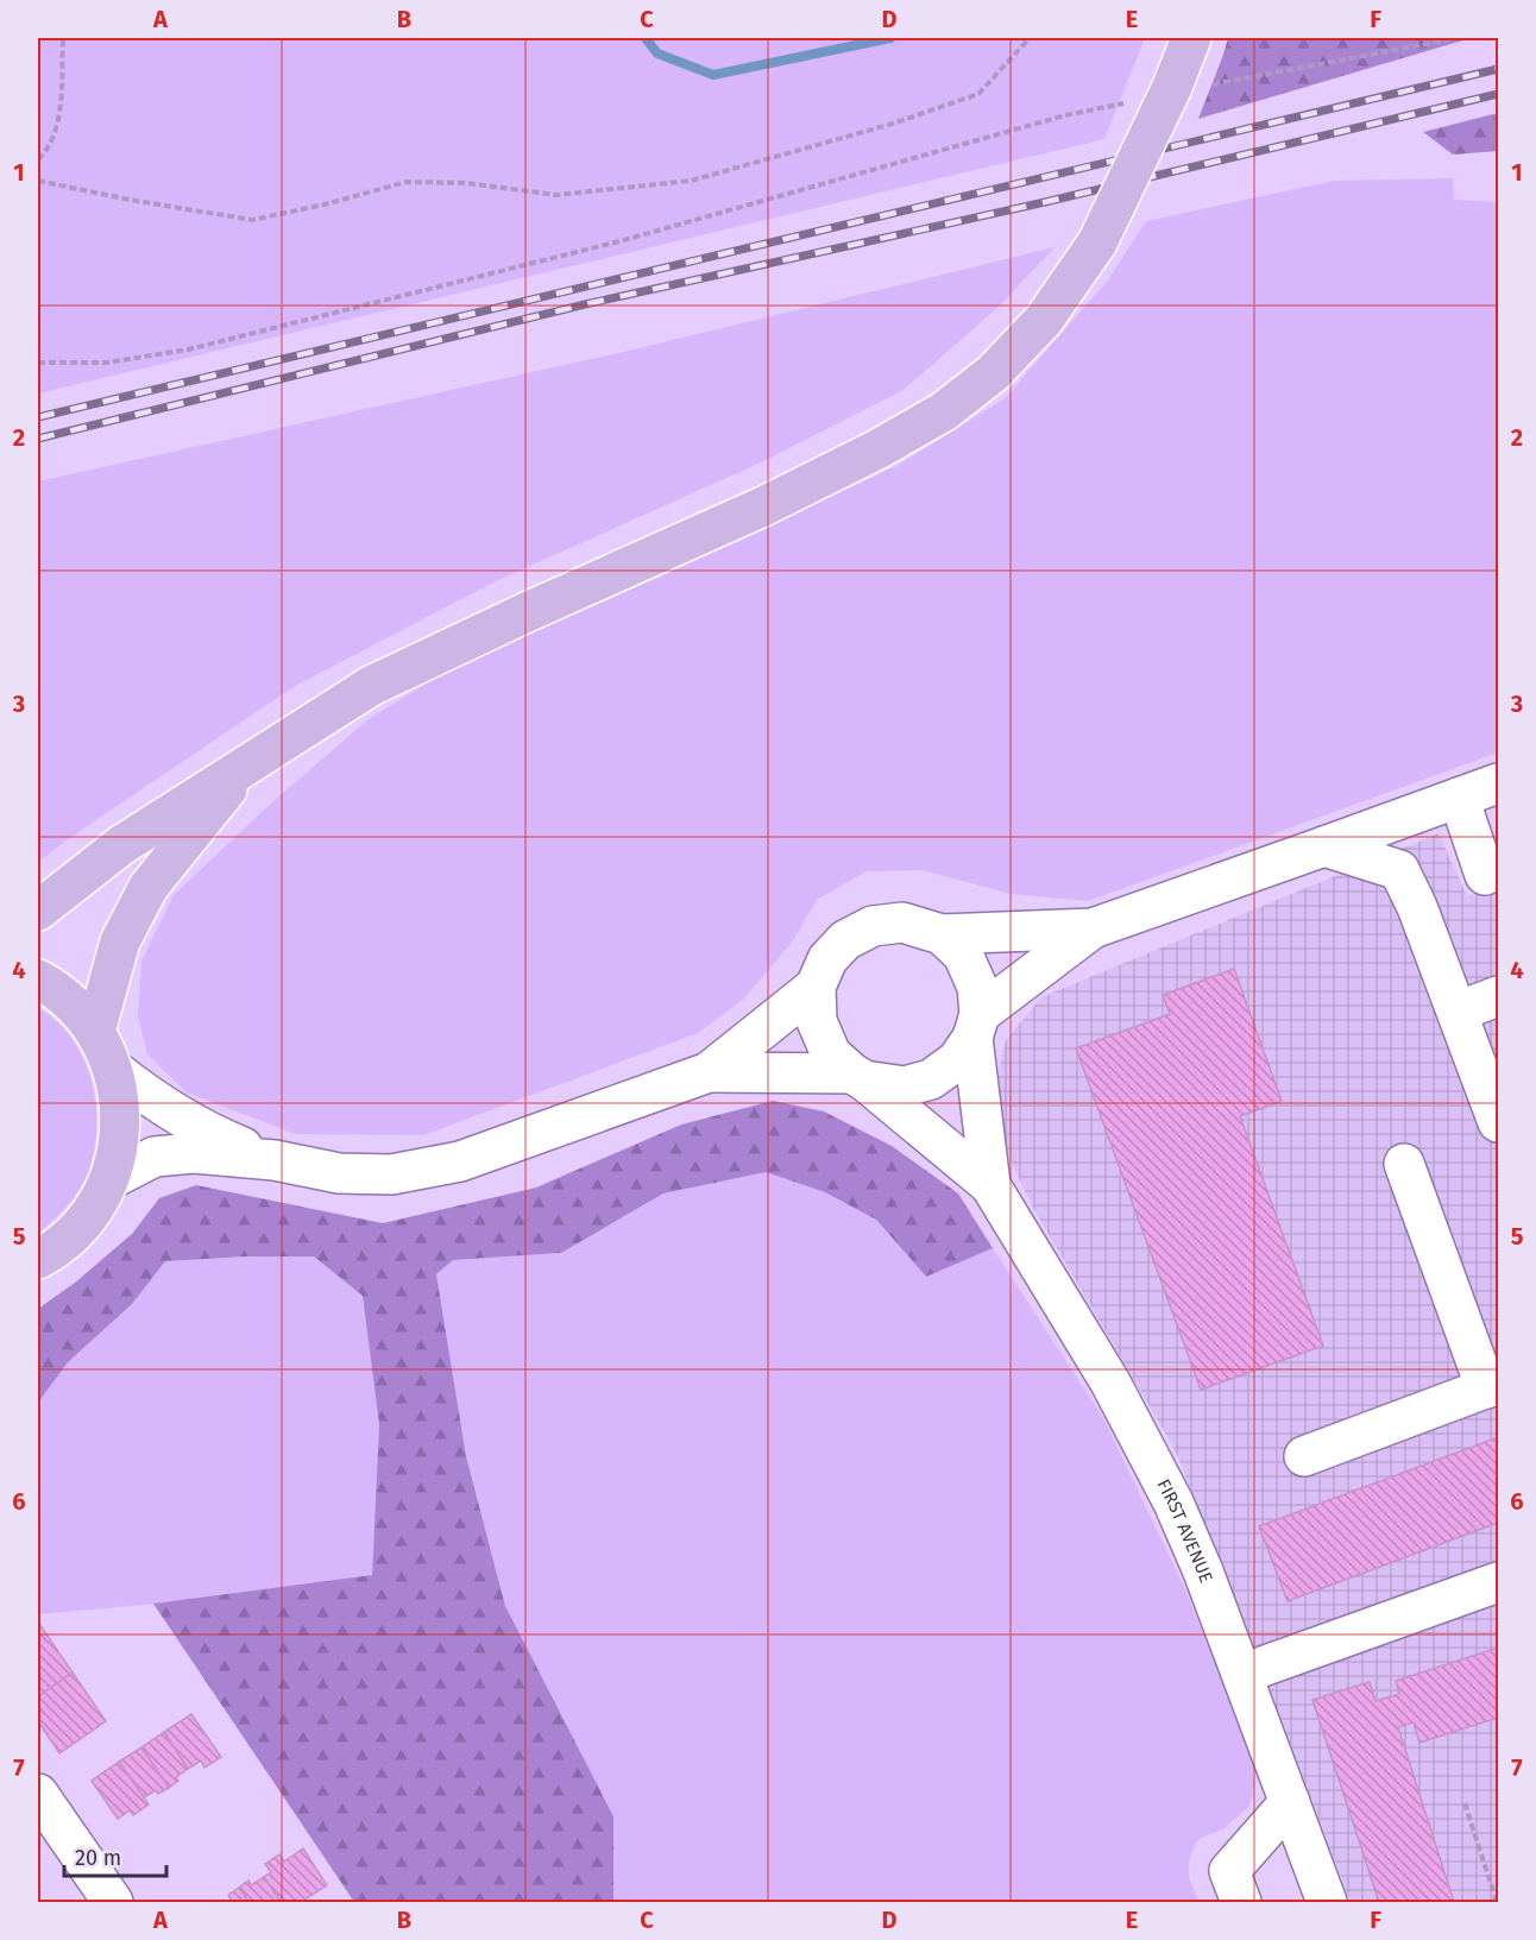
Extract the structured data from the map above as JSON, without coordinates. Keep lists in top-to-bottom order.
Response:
{
  "streets": {
    "street": ["FIRST AVENUE"]
  },
  "scale_bar": "20 m",
  "grid": {
    "columns": [
      "A",
      "B",
      "C",
      "D",
      "E",
      "F"
    ],
    "rows": [
      "1",
      "2",
      "3",
      "4",
      "5",
      "6",
      "7"
    ]
  }
}
